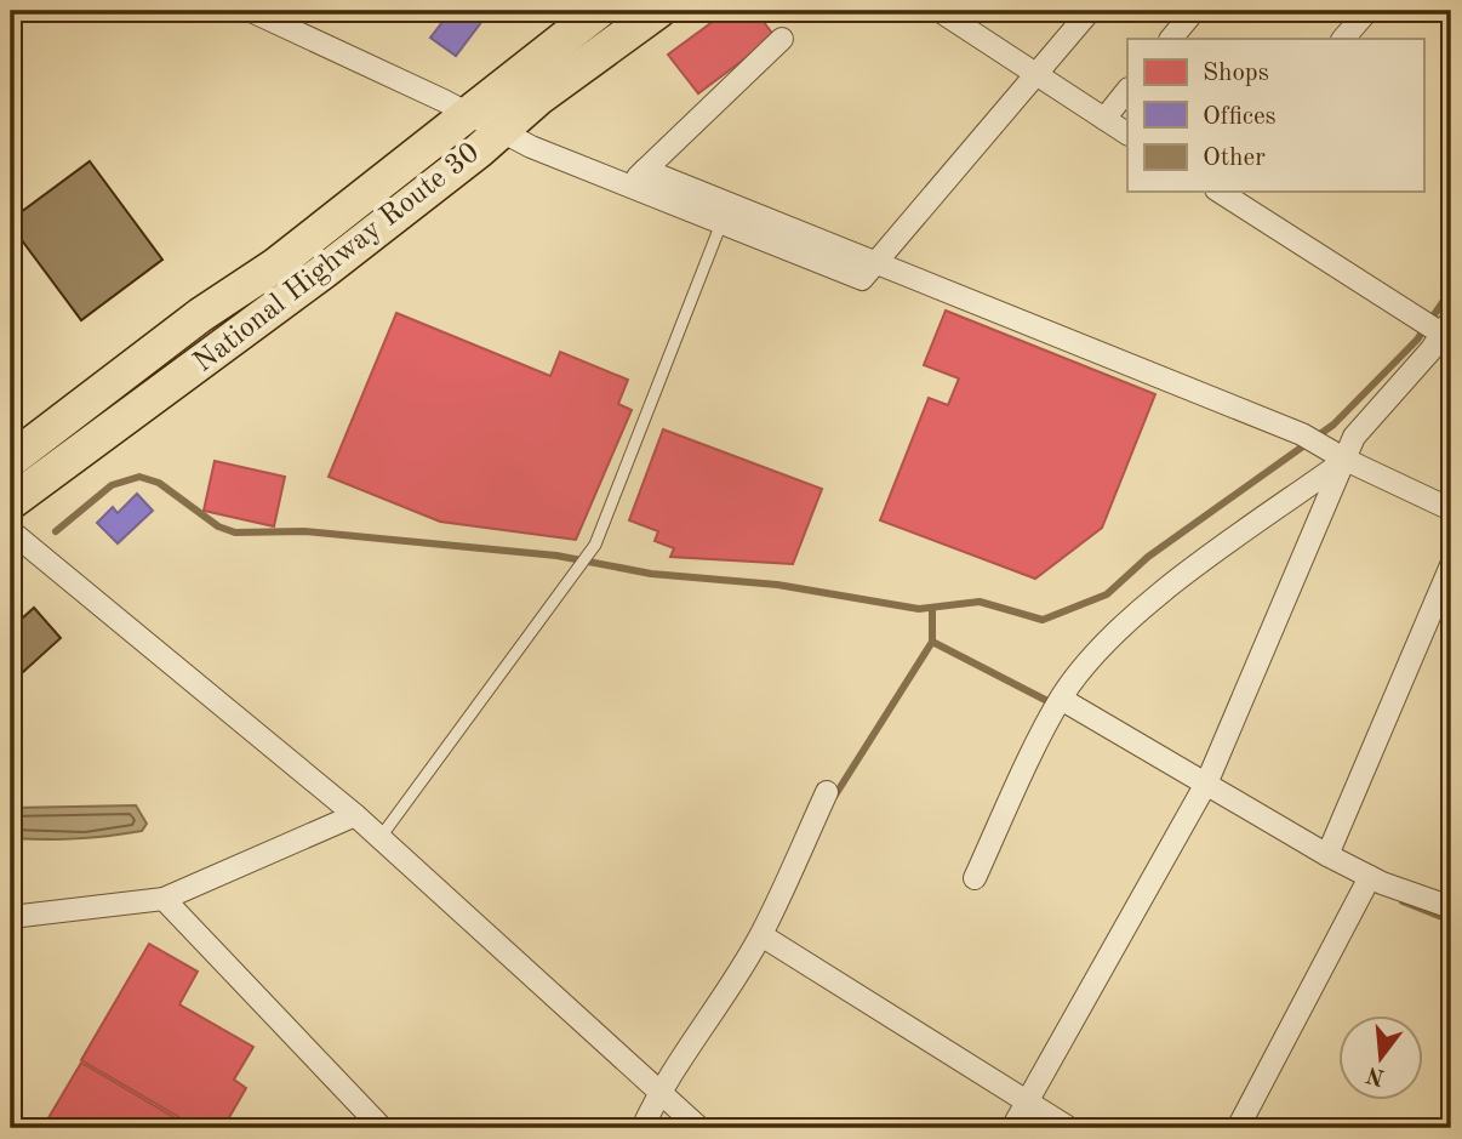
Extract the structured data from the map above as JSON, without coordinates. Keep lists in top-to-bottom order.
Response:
{
  "streets": {
    "highway": ["National Highway Route 30"]
  },
  "legend": ["Shops", "Offices", "Other"],
  "north": "bottom"
}
